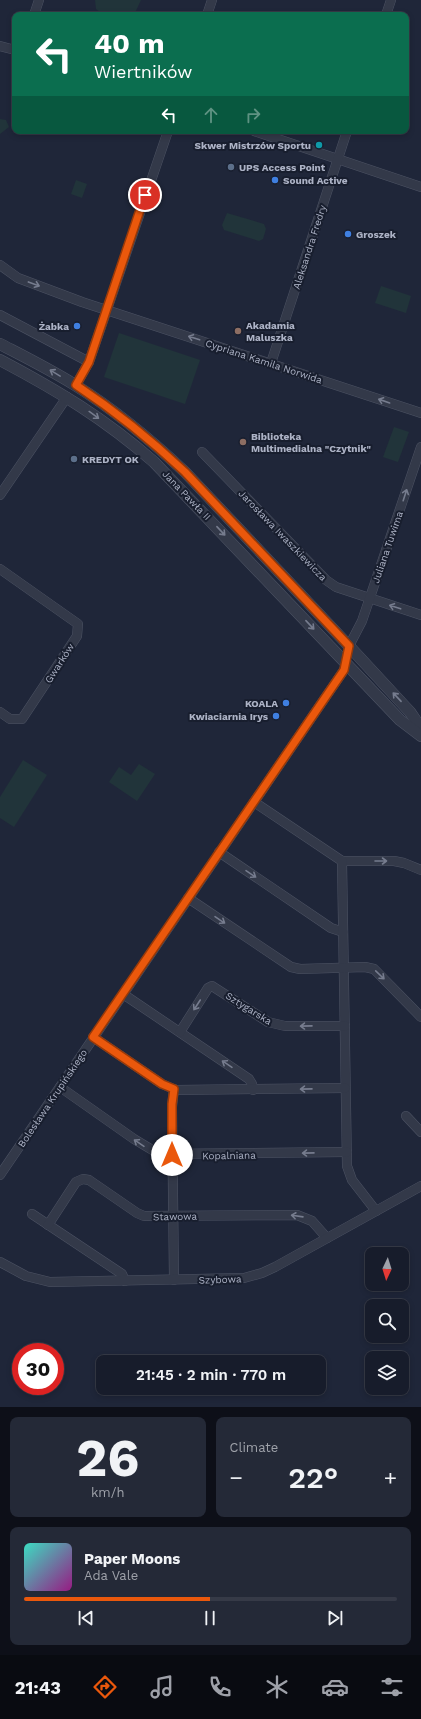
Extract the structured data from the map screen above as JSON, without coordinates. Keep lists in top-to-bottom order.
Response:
{
  "streets": {
    "street": [
      "Aleksandra Fredry",
      "Cypriana Kamila Norwida",
      "Jana Pawła II",
      "Jarosława Iwaszkiewicza",
      "Juliana Tuwima",
      "Gwarków",
      "Sztygarska",
      "Bolesława Krupińskiego",
      "Kopalniana",
      "Stawowa",
      "Szybowa"
    ]
  },
  "crossings": [
    ["Aleksandra Fredry", "Cypriana Kamila Norwida"],
    ["Jana Pawła II", "Juliana Tuwima"],
    ["Jana Pawła II", "Bolesława Krupińskiego"],
    ["Jarosława Iwaszkiewicza", "Juliana Tuwima"],
    ["Bolesława Krupińskiego", "Kopalniana"],
    ["Stawowa", "Szybowa"]
  ],
  "one_way": ["Juliana Tuwima", "Stawowa"],
  "places": [
    "Skwer Mistrzów Sportu",
    "UPS Access Point",
    "Sound Active",
    "Groszek",
    "Żabka",
    "Akadamia Maluszka",
    "Biblioteka Multimedialna \"Czytnik\"",
    "KREDYT OK",
    "KOALA",
    "Kwiaciarnia Irys"
  ],
  "north": "bottom",
  "page": {
    "turn": ["40 m", "Wiertników"],
    "limit": "30",
    "trip": "21:45 · 2 min · 770 m",
    "tile": [
      ["26", "km/h"],
      "Climate"
    ],
    "heat": ["−", "22°", "+"],
    "song": ["Paper Moons", "Ada Vale"],
    "tabs": "21:43"
  }
}
